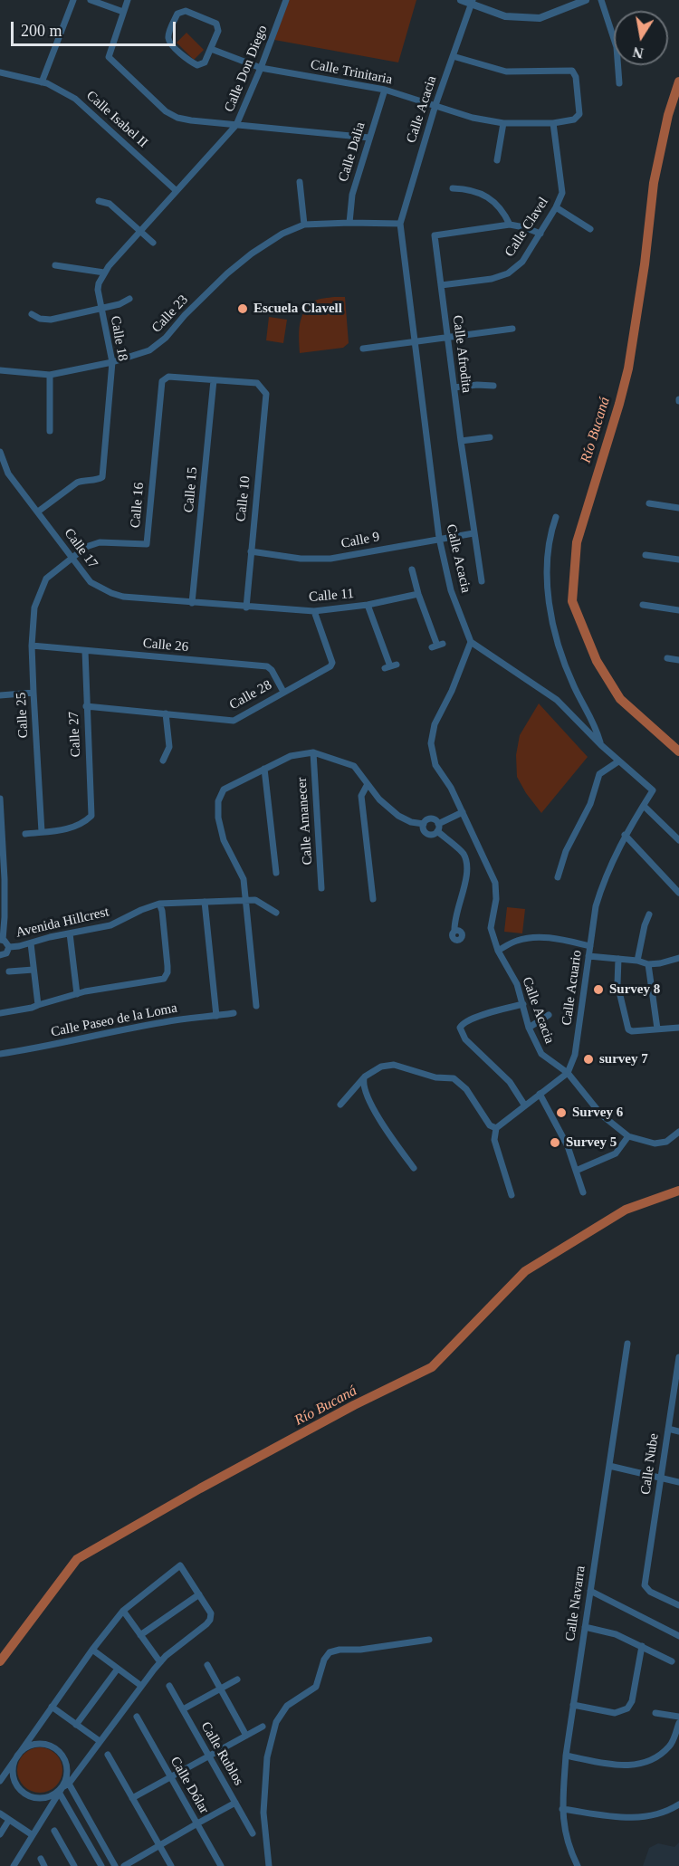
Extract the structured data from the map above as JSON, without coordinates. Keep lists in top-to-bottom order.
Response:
{
  "streets": {
    "street": [
      "Calle Don Diego",
      "Calle Trinitaria",
      "Calle Acacia",
      "Calle Isabel II",
      "Calle Dalia",
      "Calle Clavel",
      "Calle 23",
      "Calle 18",
      "Calle Afrodita",
      "Calle 15",
      "Calle 10",
      "Calle 16",
      "Calle 9",
      "Calle 17",
      "Calle 11",
      "Calle 26",
      "Calle 28",
      "Calle 25",
      "Calle 27",
      "Calle Amanecer",
      "Avenida Hillcrest",
      "Calle Acuario",
      "Calle Paseo de la Loma",
      "Calle Nube",
      "Calle Navarra",
      "Calle Rublos",
      "Calle Dólar"
    ]
  },
  "crossings": [
    ["Calle Don Diego", "Calle Trinitaria"],
    ["Calle Don Diego", "Calle Isabel II"],
    ["Calle Don Diego", "Calle 18"],
    ["Calle Trinitaria", "Calle Acacia"],
    ["Calle Trinitaria", "Calle Dalia"],
    ["Calle Trinitaria", "Calle Clavel"],
    ["Calle Acacia", "Calle 9"],
    ["Calle Acacia", "Calle Acuario"],
    ["Calle Isabel II", "Calle 18"],
    ["Calle Clavel", "Calle Afrodita"],
    ["Calle 23", "Calle 18"],
    ["Calle 18", "Calle 17"],
    ["Calle Afrodita", "Calle 9"],
    ["Calle 15", "Calle 10"],
    ["Calle 15", "Calle 16"],
    ["Calle 15", "Calle 17"],
    ["Calle 10", "Calle 16"],
    ["Calle 10", "Calle 9"],
    ["Calle 10", "Calle 17"],
    ["Calle 10", "Calle 11"],
    ["Calle 16", "Calle 17"],
    ["Calle 16", "Calle 25"],
    ["Calle 17", "Calle 11"],
    ["Calle 17", "Calle 25"],
    ["Calle 11", "Calle 28"],
    ["Calle 26", "Calle 28"],
    ["Calle 26", "Calle 25"],
    ["Calle 26", "Calle 27"],
    ["Calle 28", "Calle 27"],
    ["Calle 25", "Calle 27"]
  ],
  "water": ["Río Bucaná"],
  "places": [
    "Escuela Clavell",
    "Survey 8",
    "survey 7",
    "Survey 6",
    "Survey 5"
  ],
  "scale_bar": "200 m",
  "north": "bottom"
}
